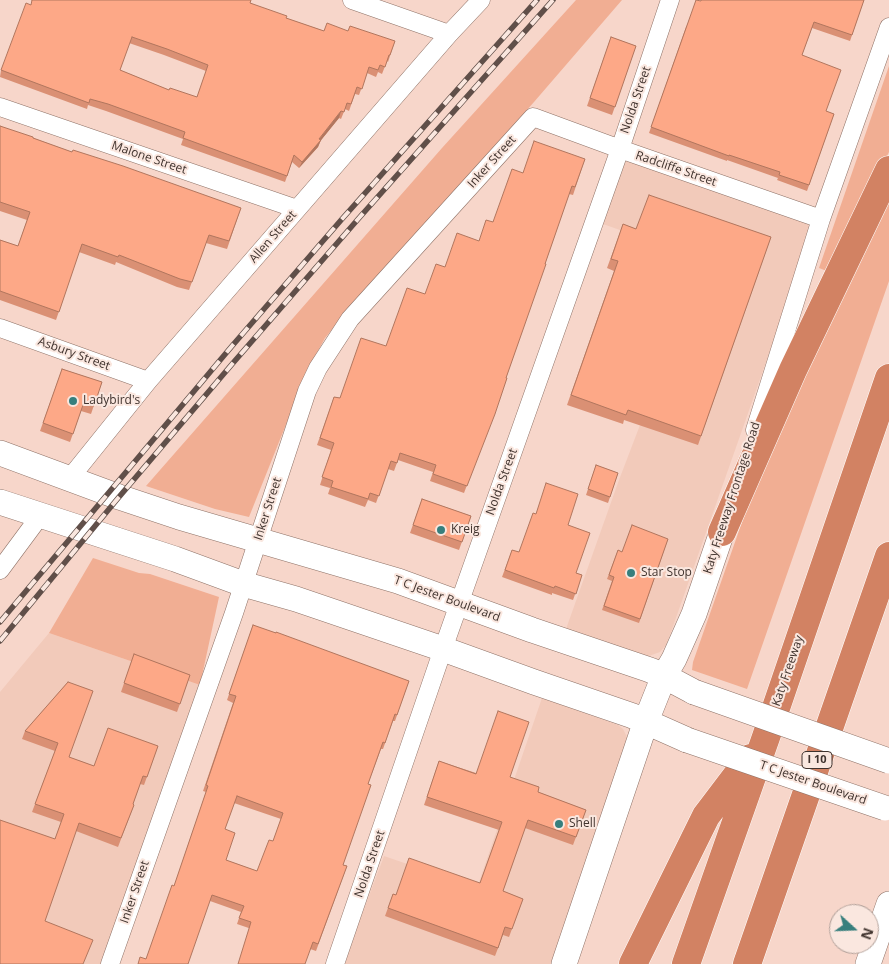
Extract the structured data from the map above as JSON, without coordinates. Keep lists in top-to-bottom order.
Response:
{
  "streets": {
    "highway": ["Katy Freeway", "I 10"],
    "main road": ["Katy Freeway Frontage Road", "T C Jester Boulevard"],
    "street": [
      "Nolda Street",
      "Malone Street",
      "Inker Street",
      "Radcliffe Street",
      "Allen Street",
      "Asbury Street"
    ]
  },
  "crossings": [
    ["Nolda Street", "Radcliffe Street"],
    ["Nolda Street", "T C Jester Boulevard"],
    ["Malone Street", "Allen Street"],
    ["Inker Street", "Radcliffe Street"],
    ["Inker Street", "T C Jester Boulevard"],
    ["Radcliffe Street", "Katy Freeway Frontage Road"],
    ["Allen Street", "Asbury Street"],
    ["Allen Street", "T C Jester Boulevard"],
    ["Katy Freeway Frontage Road", "T C Jester Boulevard"]
  ],
  "places": [
    "Ladybird's",
    "Kreig",
    "Star Stop",
    "Shell"
  ],
  "north": "right"
}
